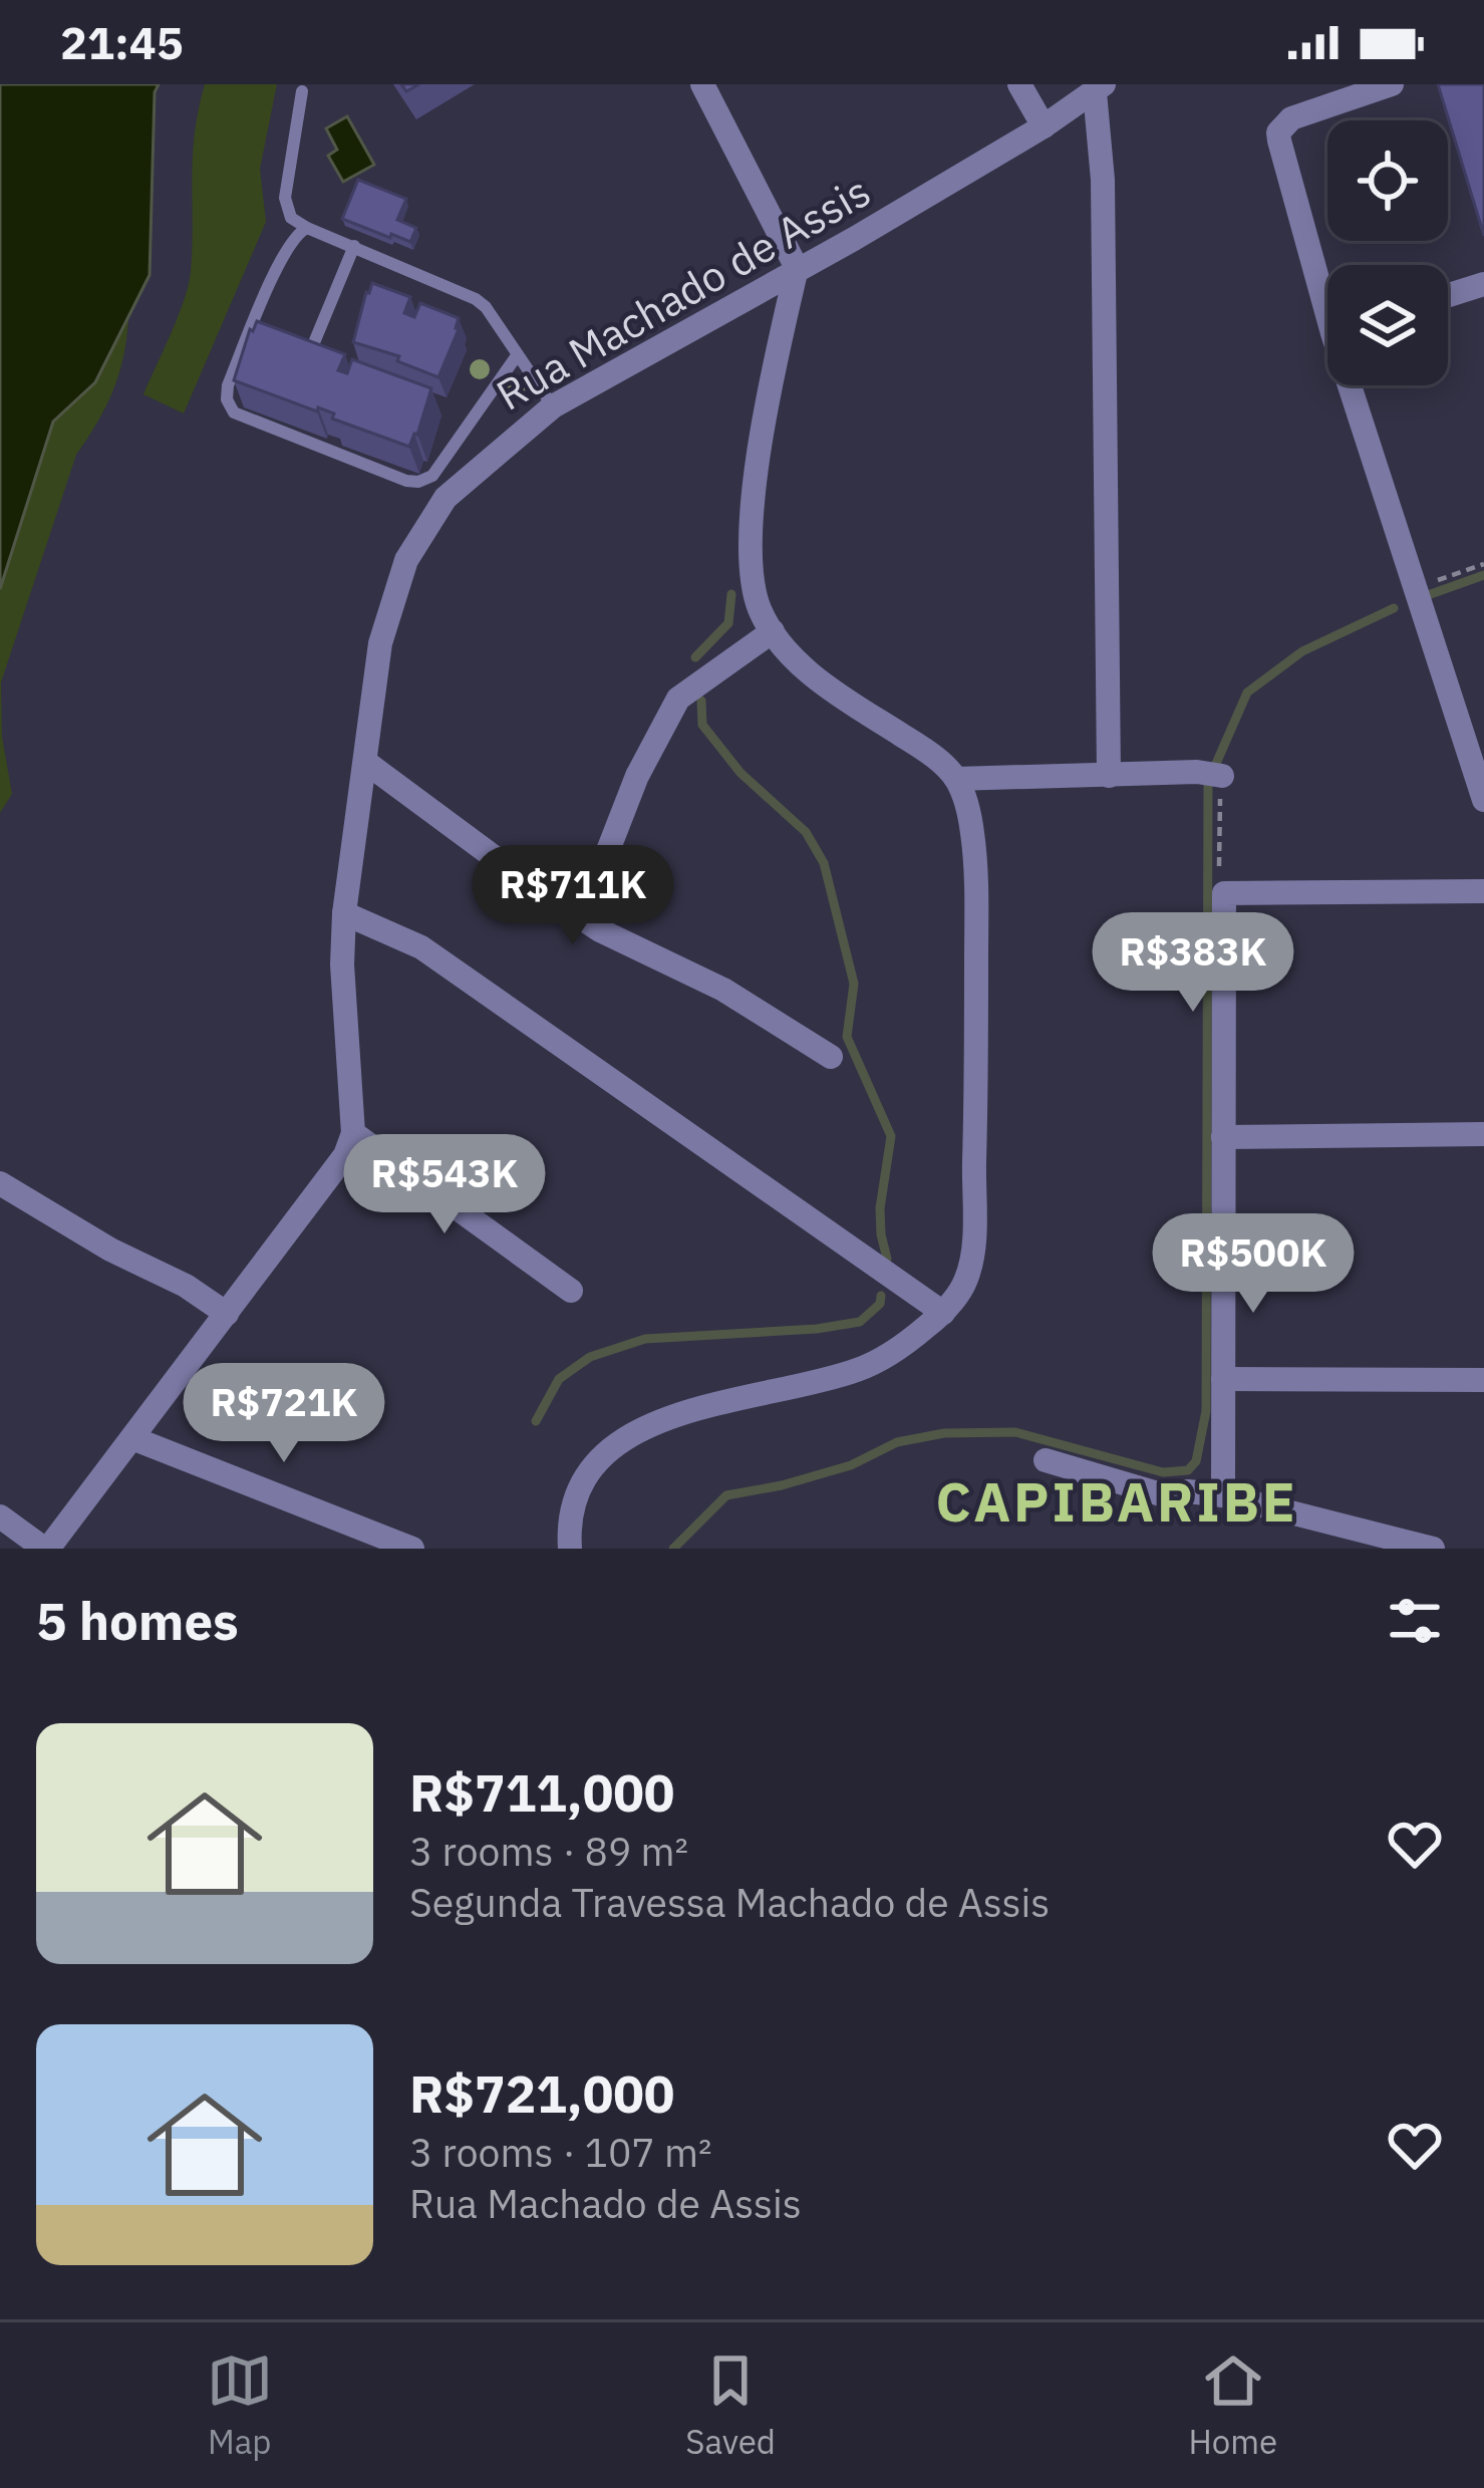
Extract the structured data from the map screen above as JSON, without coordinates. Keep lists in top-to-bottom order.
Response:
{
  "streets": {
    "street": ["Rua Machado de Assis"]
  },
  "districts": ["CAPIBARIBE"],
  "page": {
    "status": "21:45",
    "price": [
      "R$711K",
      "R$383K",
      "R$543K",
      "R$500K",
      "R$721K"
    ],
    "heading": "5 homes",
    "list": [
      {
        "name": "R$711,000",
        "note": "3 rooms · 89 m² · Segunda Travessa Machado de Assis"
      },
      {
        "name": "R$721,000",
        "note": "3 rooms · 107 m² · Rua Machado de Assis"
      }
    ],
    "tabs": ["Map", "Saved", "Home"]
  }
}
